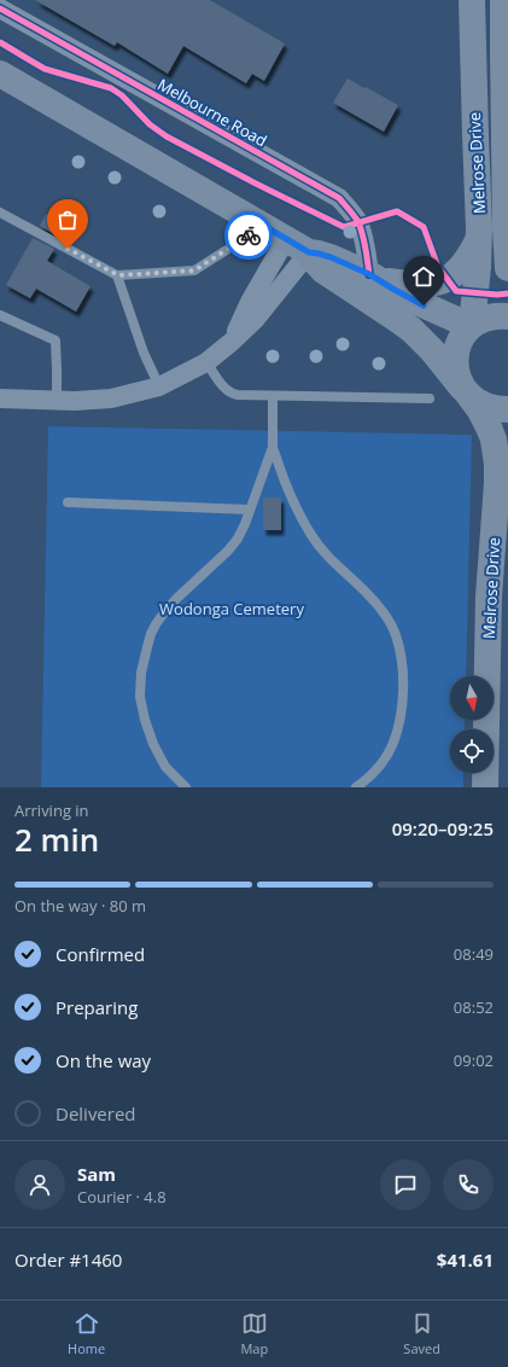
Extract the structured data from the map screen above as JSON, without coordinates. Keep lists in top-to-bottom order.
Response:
{
  "streets": {
    "main road": ["Melrose Drive"],
    "street": ["Melbourne Road"]
  },
  "parks": ["Wodonga Cemetery"],
  "north": "bottom",
  "page": {
    "heading": ["2 min", "Arriving in", "09:20–09:25"],
    "panel": [
      "Sam",
      "Courier · 4.8",
      "Order #1460",
      "$41.61"
    ],
    "bar": "On the way · 80 m",
    "list": [
      ["Confirmed", "08:49"],
      ["Preparing", "08:52"],
      ["On the way", "09:02"],
      "Delivered"
    ],
    "tabs": ["Home", "Map", "Saved"]
  }
}
